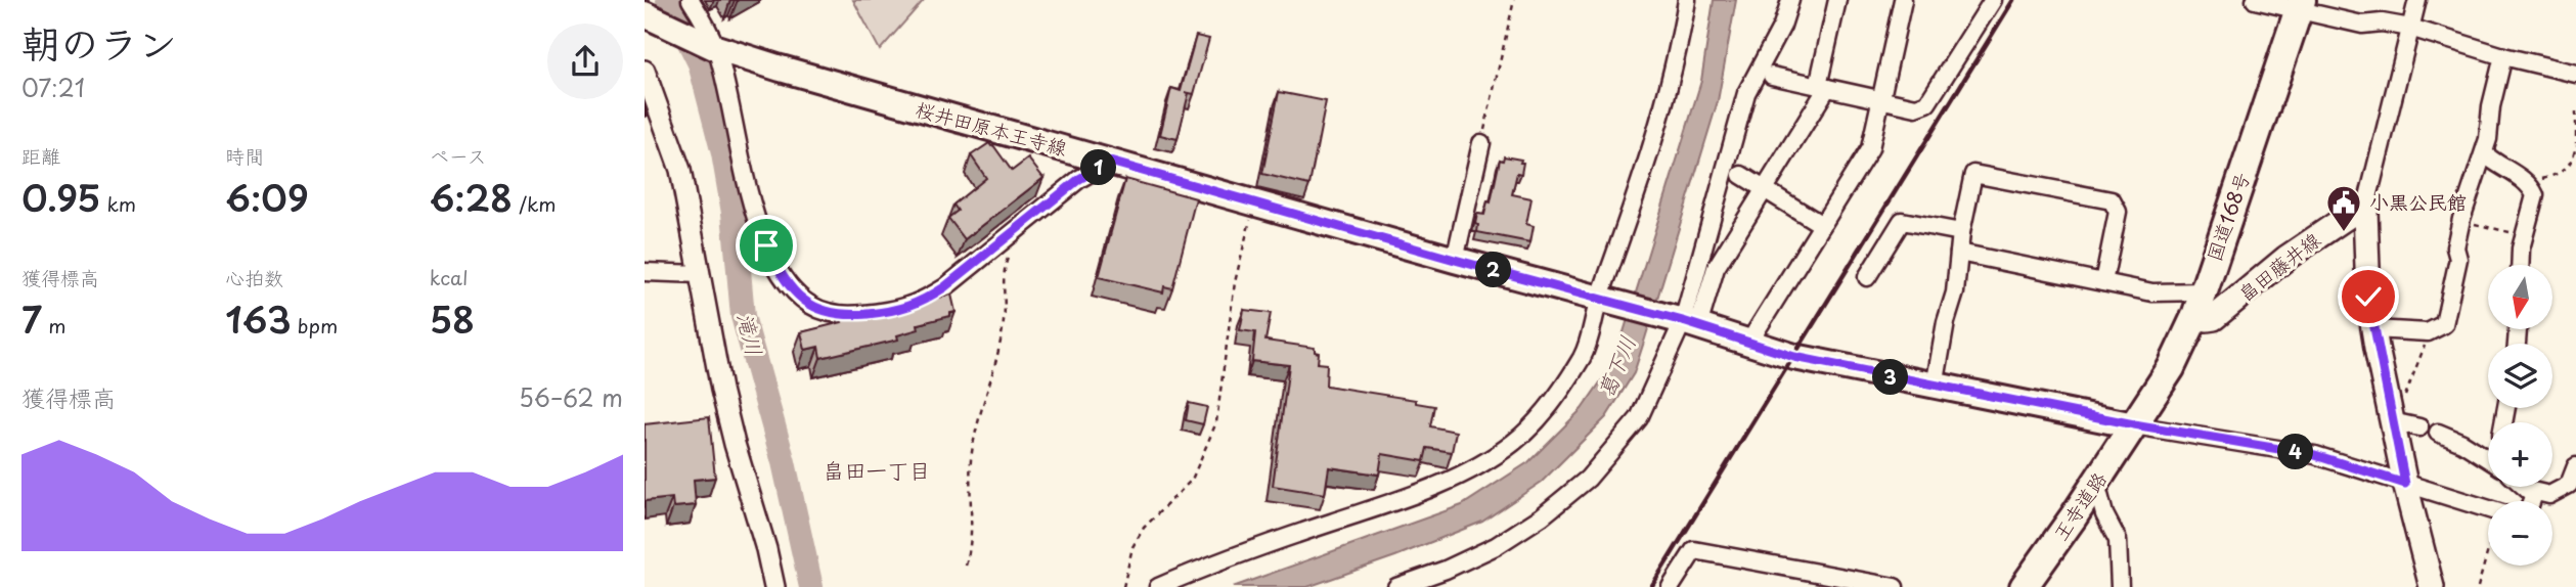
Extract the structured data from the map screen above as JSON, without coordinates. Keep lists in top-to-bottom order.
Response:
{
  "streets": {
    "highway": ["国道168号", "王寺道路"],
    "main road": ["桜井田原本王寺線", "畠田藤井線"]
  },
  "crossings": [
    ["桜井田原本王寺線", "国道168号"],
    ["桜井田原本王寺線", "王寺道路"],
    ["国道168号", "畠田藤井線"],
    ["国道168号", "王寺道路"]
  ],
  "districts": ["畠田一丁目"],
  "water": ["滝川", "葛下川"],
  "places": {
    "public building": ["小黒公民館"]
  },
  "north": "bottom",
  "page": {
    "heading": ["朝のラン", "07:21"],
    "stats": [
      ["距離", "0.95 km"],
      ["時間", "6:09"],
      ["ペース", "6:28 /km"],
      ["獲得標高", "7 m"],
      ["心拍数", "163 bpm"],
      ["kcal", "58"]
    ],
    "pins": [
      "1",
      "2",
      "3",
      "4"
    ],
    "map_buttons": ["+", "−"],
    "chart": ["獲得標高", "56–62 m"]
  }
}
